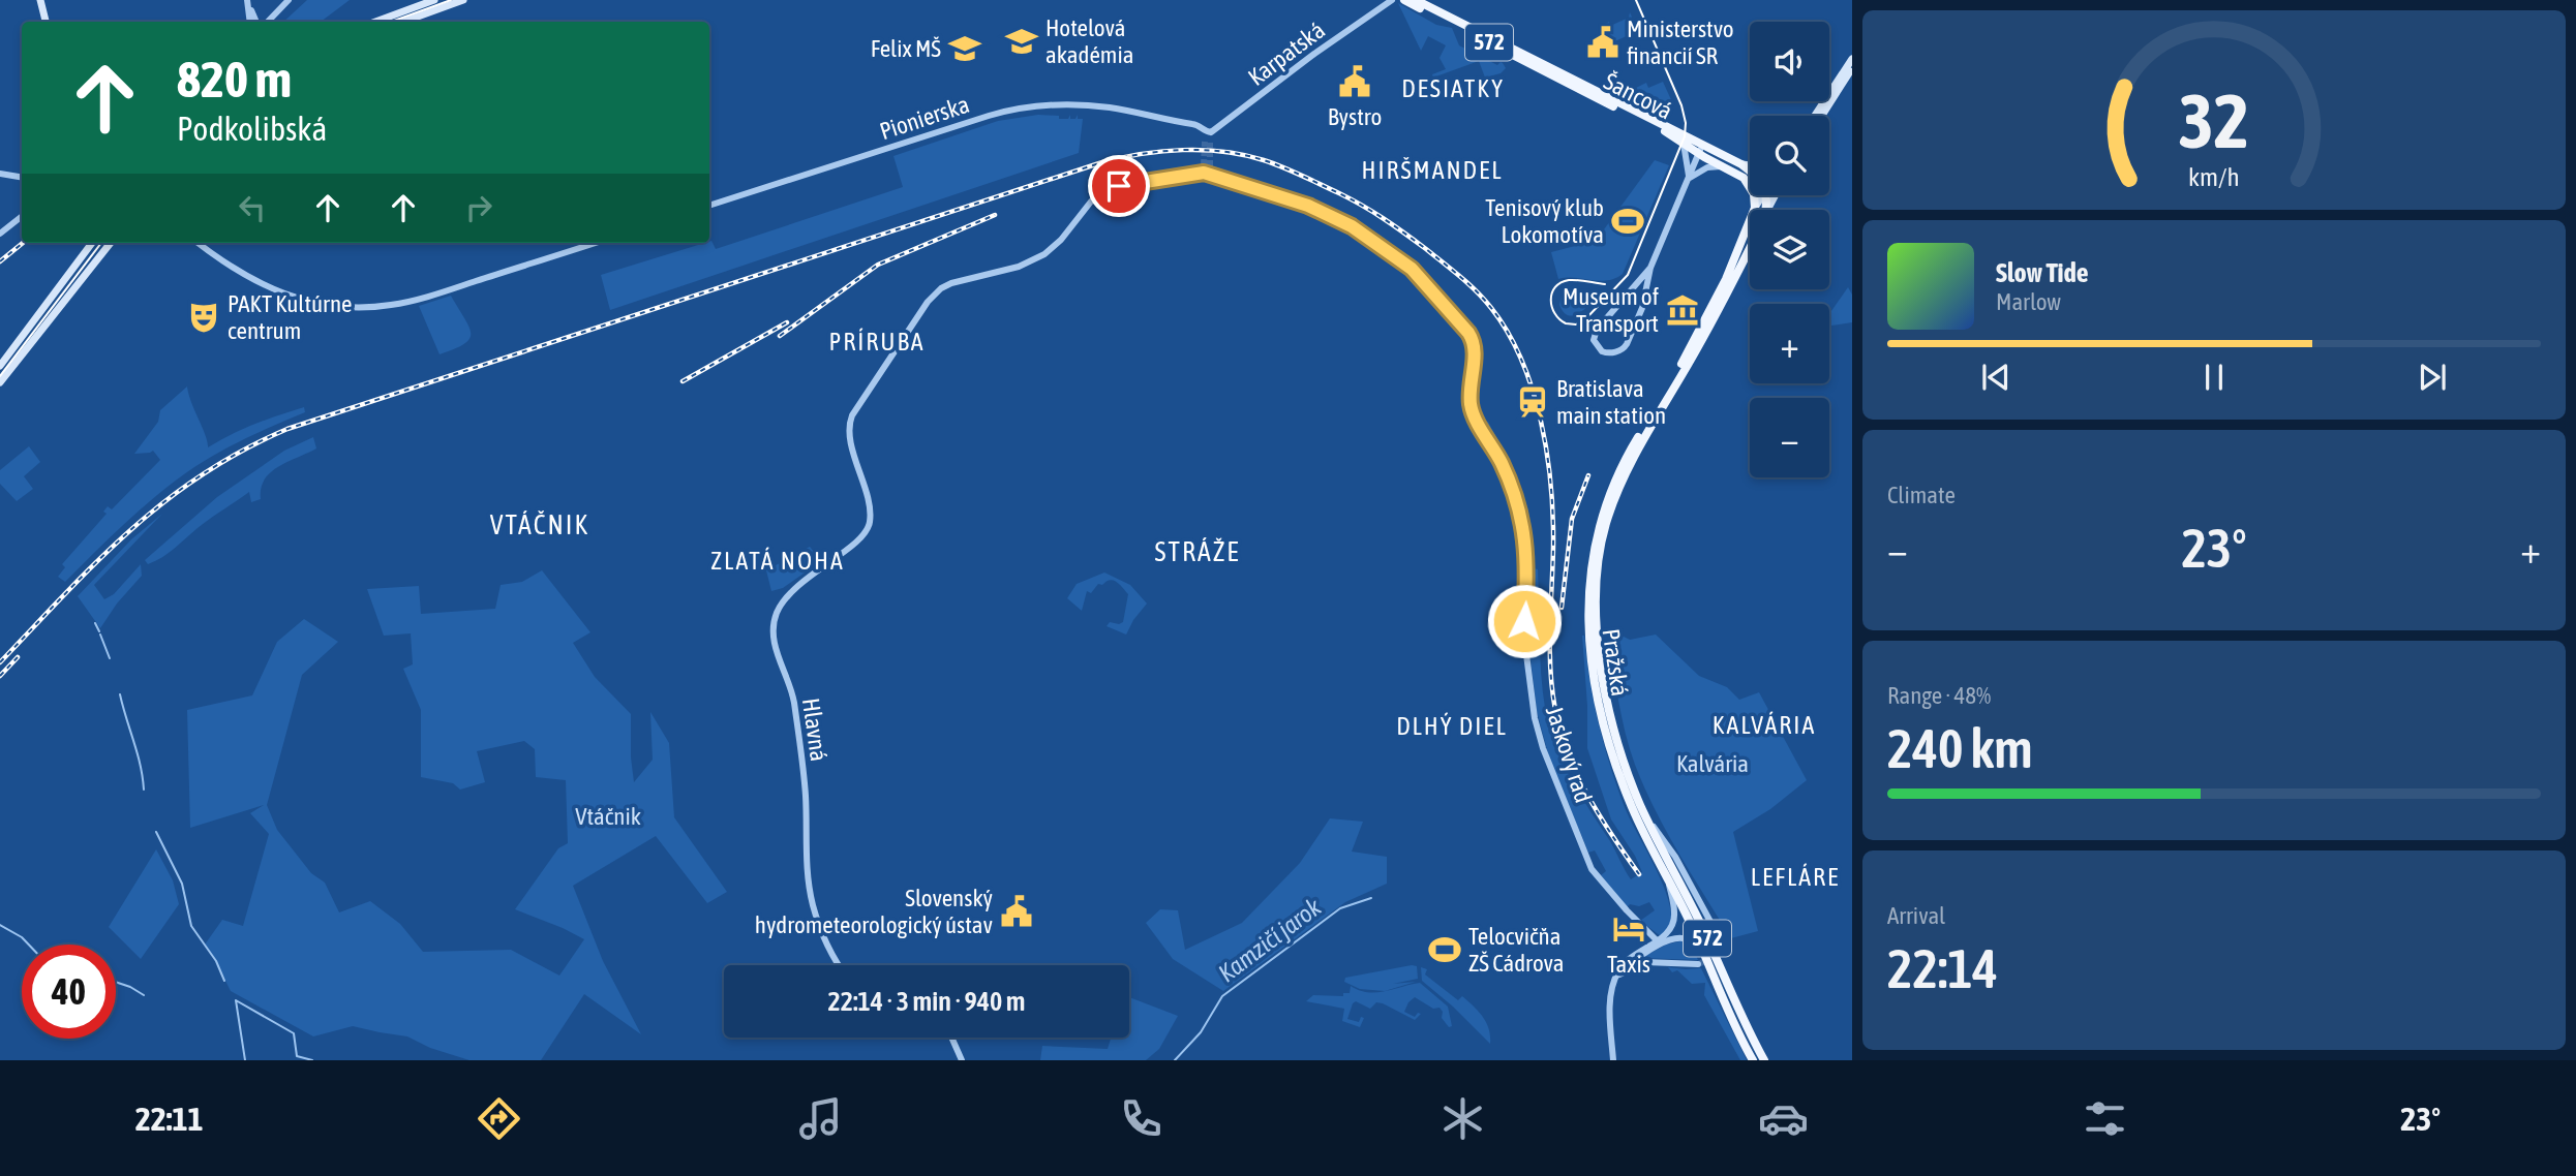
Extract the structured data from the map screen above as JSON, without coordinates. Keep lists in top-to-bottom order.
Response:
{
  "streets": {
    "main road": ["572", "Šancová", "Pražská"],
    "street": [
      "Karpatská",
      "Pionierska",
      "Hlavná",
      "Jaskový rad"
    ]
  },
  "crossings": [
    ["Karpatská", "Pionierska"],
    ["Hlavná", "Jaskový rad"]
  ],
  "districts": [
    "DESIATKY",
    "HIRŠMANDEL",
    "PRÍRUBA",
    "VTÁČNIK",
    "STRÁŽE",
    "ZLATÁ NOHA",
    "KALVÁRIA",
    "DLHÝ DIEL",
    "LEFLÁRE"
  ],
  "water": ["Kamzičí jarok"],
  "parks": ["Kalvária", "Vtáčnik"],
  "places": {
    "school or university": ["Hotelová akadémia", "Felix MŠ"],
    "public building": ["Ministerstvo financií SR", "Bystro", "Slovenský hydrometeorologický ústav"],
    "sports": ["Tenisový klub Lokomotíva", "Telocvičňa ZŠ Cádrova"],
    "museum": ["Museum of Transport"],
    "theatre": ["PAKT Kultúrne centrum"],
    "station": ["Bratislava main station"],
    "hotel": ["Taxis"]
  },
  "page": {
    "map_buttons": ["+", "−"],
    "turn": ["820 m", "Podkolibská"],
    "song": ["Slow Tide", "Marlow"],
    "tile": [
      "Climate",
      ["Range · 48%", "240 km"],
      ["Arrival", "22:14"]
    ],
    "heat": ["−", "23°", "+"],
    "limit": "40",
    "trip": "22:14 · 3 min · 940 m",
    "tabs": ["22:11", "23°"],
    "gauge": ["32", "km/h"]
  }
}
